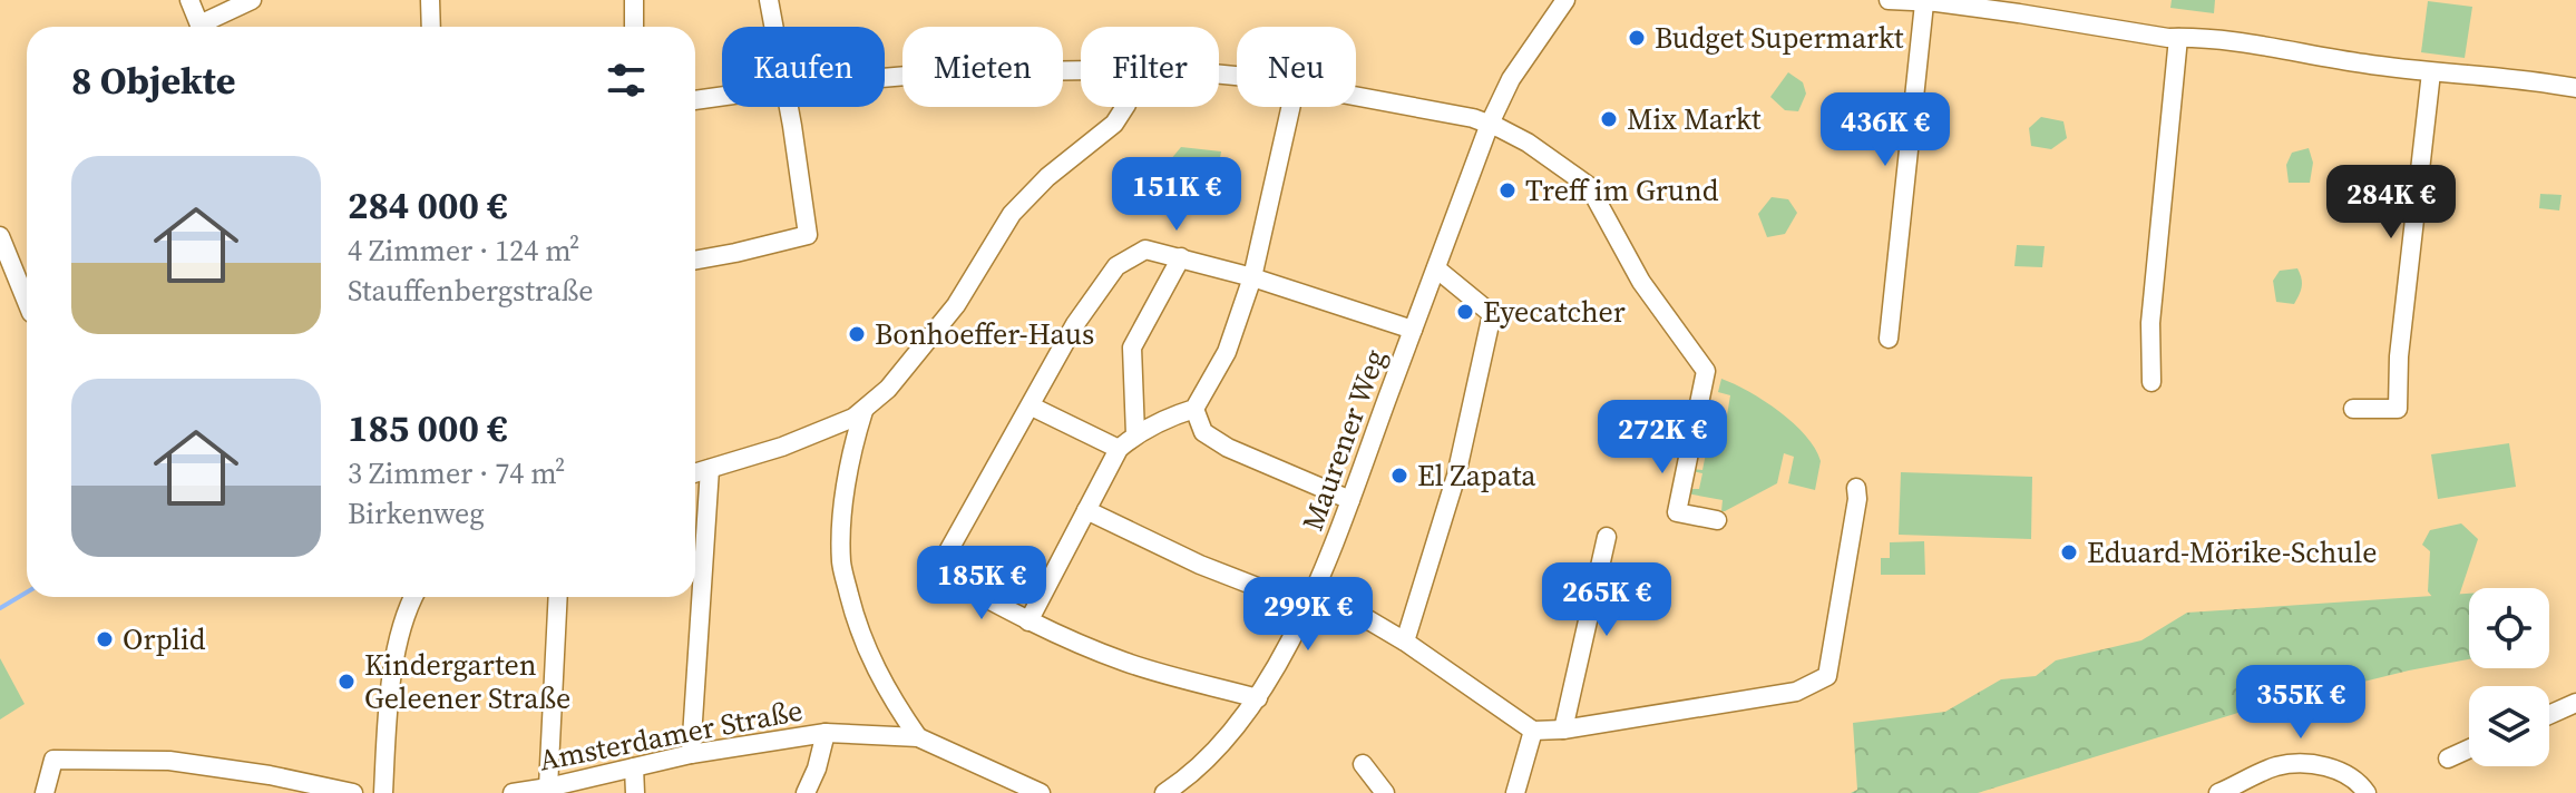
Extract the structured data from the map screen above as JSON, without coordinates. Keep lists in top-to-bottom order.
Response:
{
  "streets": {
    "street": ["Maurener Weg", "Amsterdamer Straße"]
  },
  "places": [
    "Budget Supermarkt",
    "Mix Markt",
    "Treff im Grund",
    "Eyecatcher",
    "Bonhoeffer-Haus",
    "El Zapata",
    "Eduard-Mörike-Schule",
    "Orplid",
    "Kindergarten Geleener Straße"
  ],
  "page": {
    "chip": [
      "Kaufen",
      "Mieten",
      "Filter",
      "Neu"
    ],
    "heading": "8 Objekte",
    "price": [
      "436K €",
      "151K €",
      "284K €",
      "272K €",
      "185K €",
      "265K €",
      "299K €",
      "355K €"
    ],
    "list": [
      {
        "name": "284 000 €",
        "note": "4 Zimmer · 124 m² · Stauffenbergstraße"
      },
      {
        "name": "185 000 €",
        "note": "3 Zimmer · 74 m² · Birkenweg"
      }
    ]
  }
}
